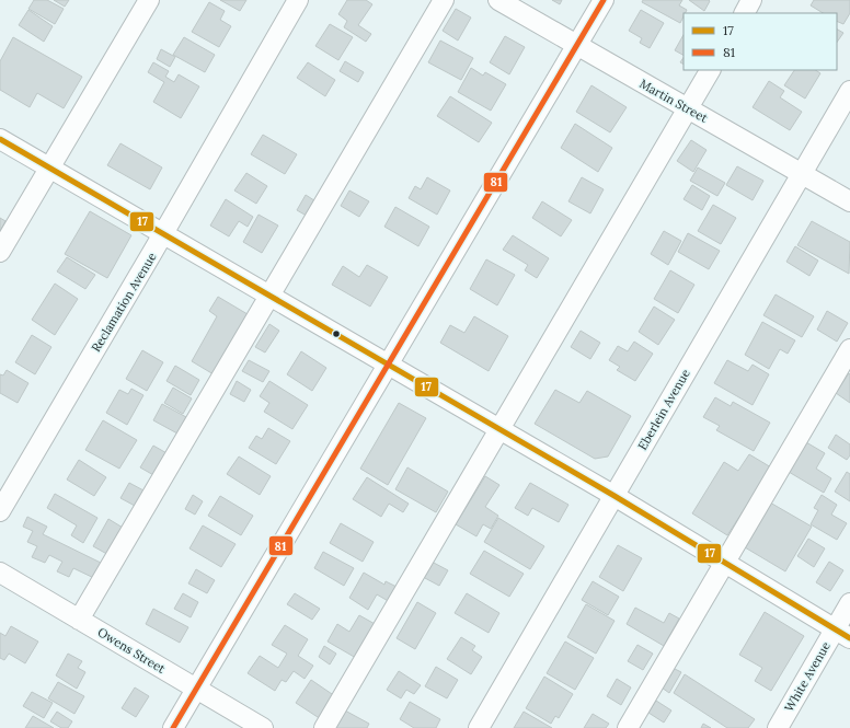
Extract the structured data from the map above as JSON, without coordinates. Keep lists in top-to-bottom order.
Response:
{
  "streets": {
    "street": [
      "Martin Street",
      "Reclamation Avenue",
      "Eberlein Avenue",
      "Owens Street",
      "White Avenue"
    ]
  },
  "crossings": [
    ["Martin Street", "Eberlein Avenue"]
  ],
  "lines": ["transit line 81", "transit line 17"],
  "legend": ["17", "81"]
}
